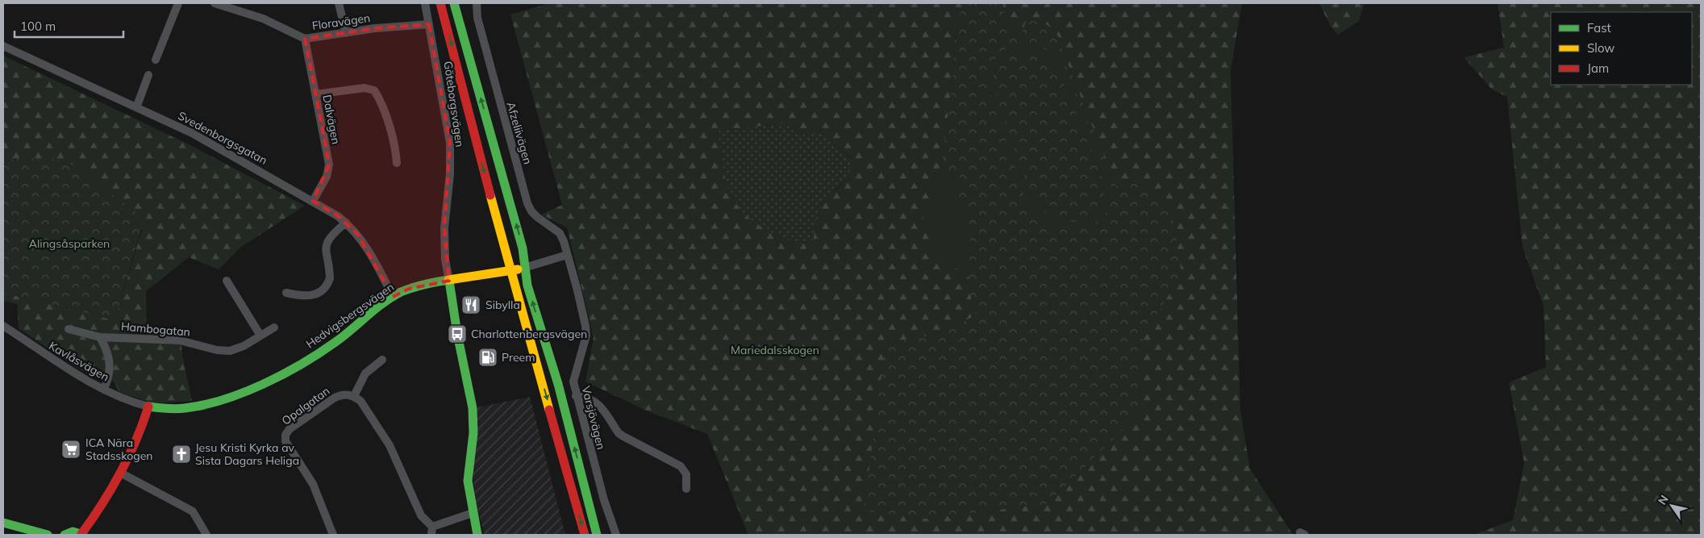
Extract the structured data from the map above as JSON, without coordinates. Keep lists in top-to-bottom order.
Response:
{
  "streets": {
    "main road": ["Hedvigsbergsvägen"],
    "street": [
      "Floravägen",
      "Göteborgsvägen",
      "Dalvägen",
      "Afzeliivägen",
      "Svedenborgsgatan",
      "Hambogatan",
      "Kavlåsvägen",
      "Opalgatan",
      "Varsjövägen"
    ]
  },
  "crossings": [
    ["Floravägen", "Göteborgsvägen"],
    ["Floravägen", "Dalvägen"],
    ["Göteborgsvägen", "Hedvigsbergsvägen"],
    ["Dalvägen", "Svedenborgsgatan"],
    ["Afzeliivägen", "Varsjövägen"],
    ["Svedenborgsgatan", "Hedvigsbergsvägen"],
    ["Hedvigsbergsvägen", "Kavlåsvägen"]
  ],
  "parks": ["Alingsåsparken", "Mariedalsskogen"],
  "places": {
    "restaurant": ["Sibylla"],
    "bus stop": ["Charlottenbergsvägen"],
    "fuel station": ["Preem"],
    "supermarket": ["ICA Nära Stadsskogen"],
    "church": ["Jesu Kristi Kyrka av Sista Dagars Heliga"]
  },
  "legend": ["Fast", "Slow", "Jam"],
  "scale_bar": "100 m",
  "north": "top left"
}
